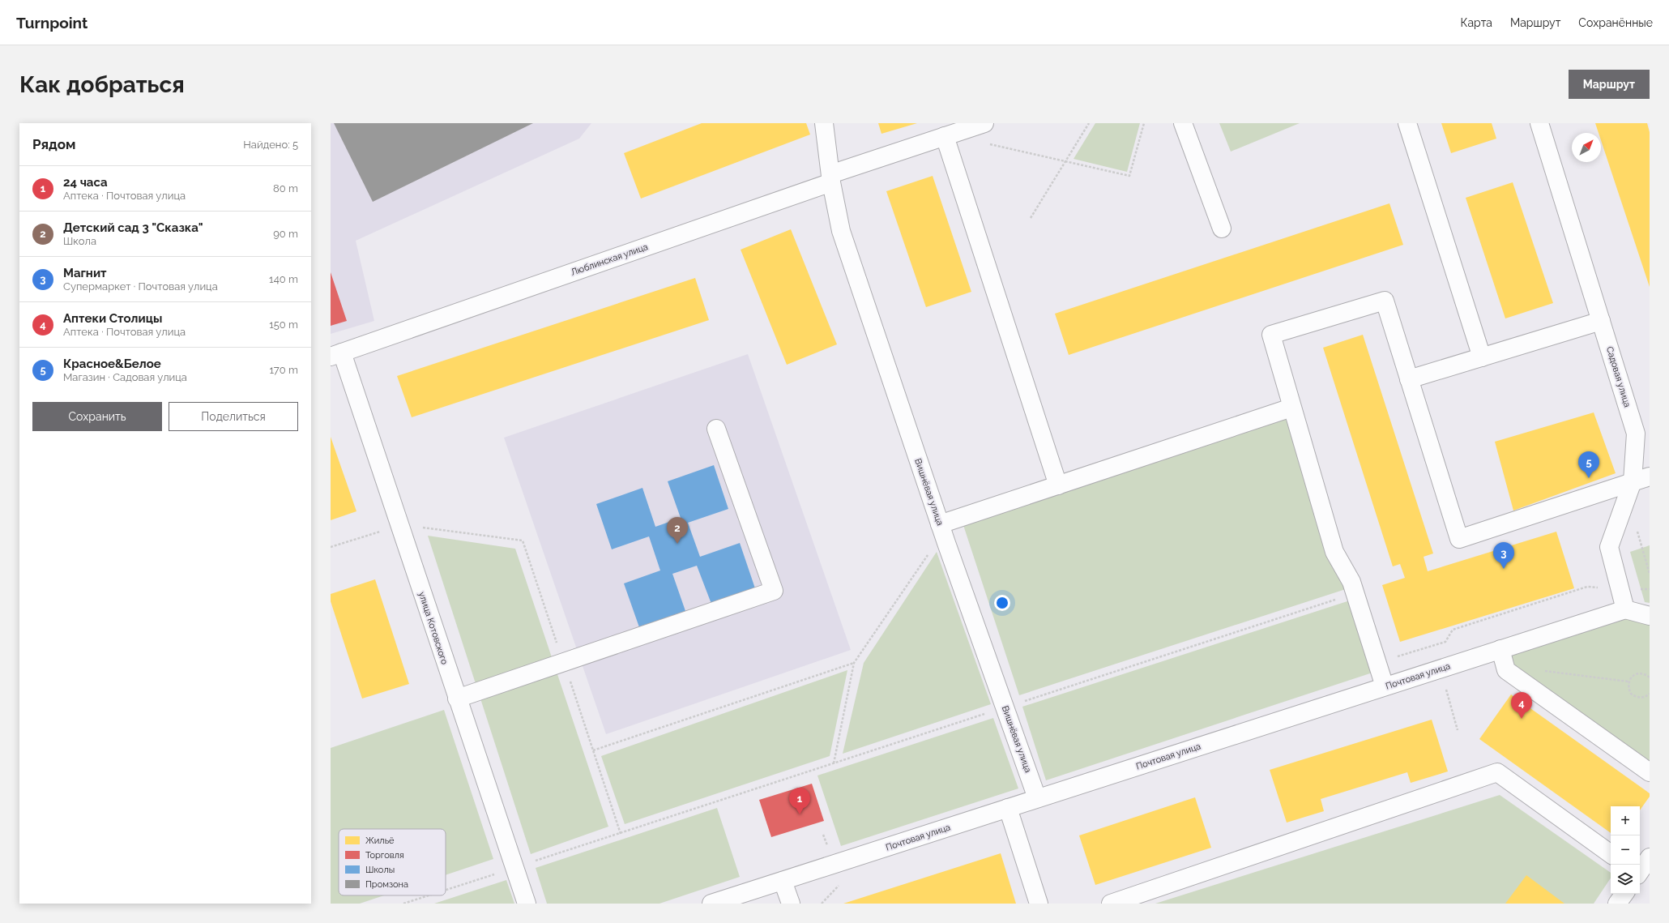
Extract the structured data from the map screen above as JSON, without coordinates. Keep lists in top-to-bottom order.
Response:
{
  "streets": {
    "street": [
      "Люблинская улица",
      "Садовая улица",
      "Вишнёвая улица",
      "улица Котовского",
      "Почтовая улица"
    ]
  },
  "crossings": [
    ["Люблинская улица", "Вишнёвая улица"],
    ["Люблинская улица", "улица Котовского"],
    ["Садовая улица", "Почтовая улица"],
    ["Вишнёвая улица", "Почтовая улица"]
  ],
  "legend": [
    "Жильё",
    "Торговля",
    "Школы",
    "Промзона"
  ],
  "north": "top right",
  "page": {
    "header": "Turnpoint",
    "nav": ["Карта", "Маршрут", "Сохранённые"],
    "buttons": [
      "Маршрут",
      ["Сохранить", "Поделиться"]
    ],
    "title": "Как добраться",
    "heading": ["Рядом", "Найдено: 5"],
    "list": [
      {
        "mark": "1",
        "name": "24 часа",
        "note": "Аптека · Почтовая улица",
        "value": "80 m"
      },
      {
        "mark": "2",
        "name": "Детский сад 3 \"Сказка\"",
        "note": "Школа",
        "value": "90 m"
      },
      {
        "mark": "3",
        "name": "Магнит",
        "note": "Супермаркет · Почтовая улица",
        "value": "140 m"
      },
      {
        "mark": "4",
        "name": "Аптеки Столицы",
        "note": "Аптека · Почтовая улица",
        "value": "150 m"
      },
      {
        "mark": "5",
        "name": "Красное&Белое",
        "note": "Магазин · Садовая улица",
        "value": "170 m"
      }
    ],
    "pins": [
      "5",
      "2",
      "3",
      "4",
      "1"
    ],
    "map_buttons": ["+", "−"]
  }
}
